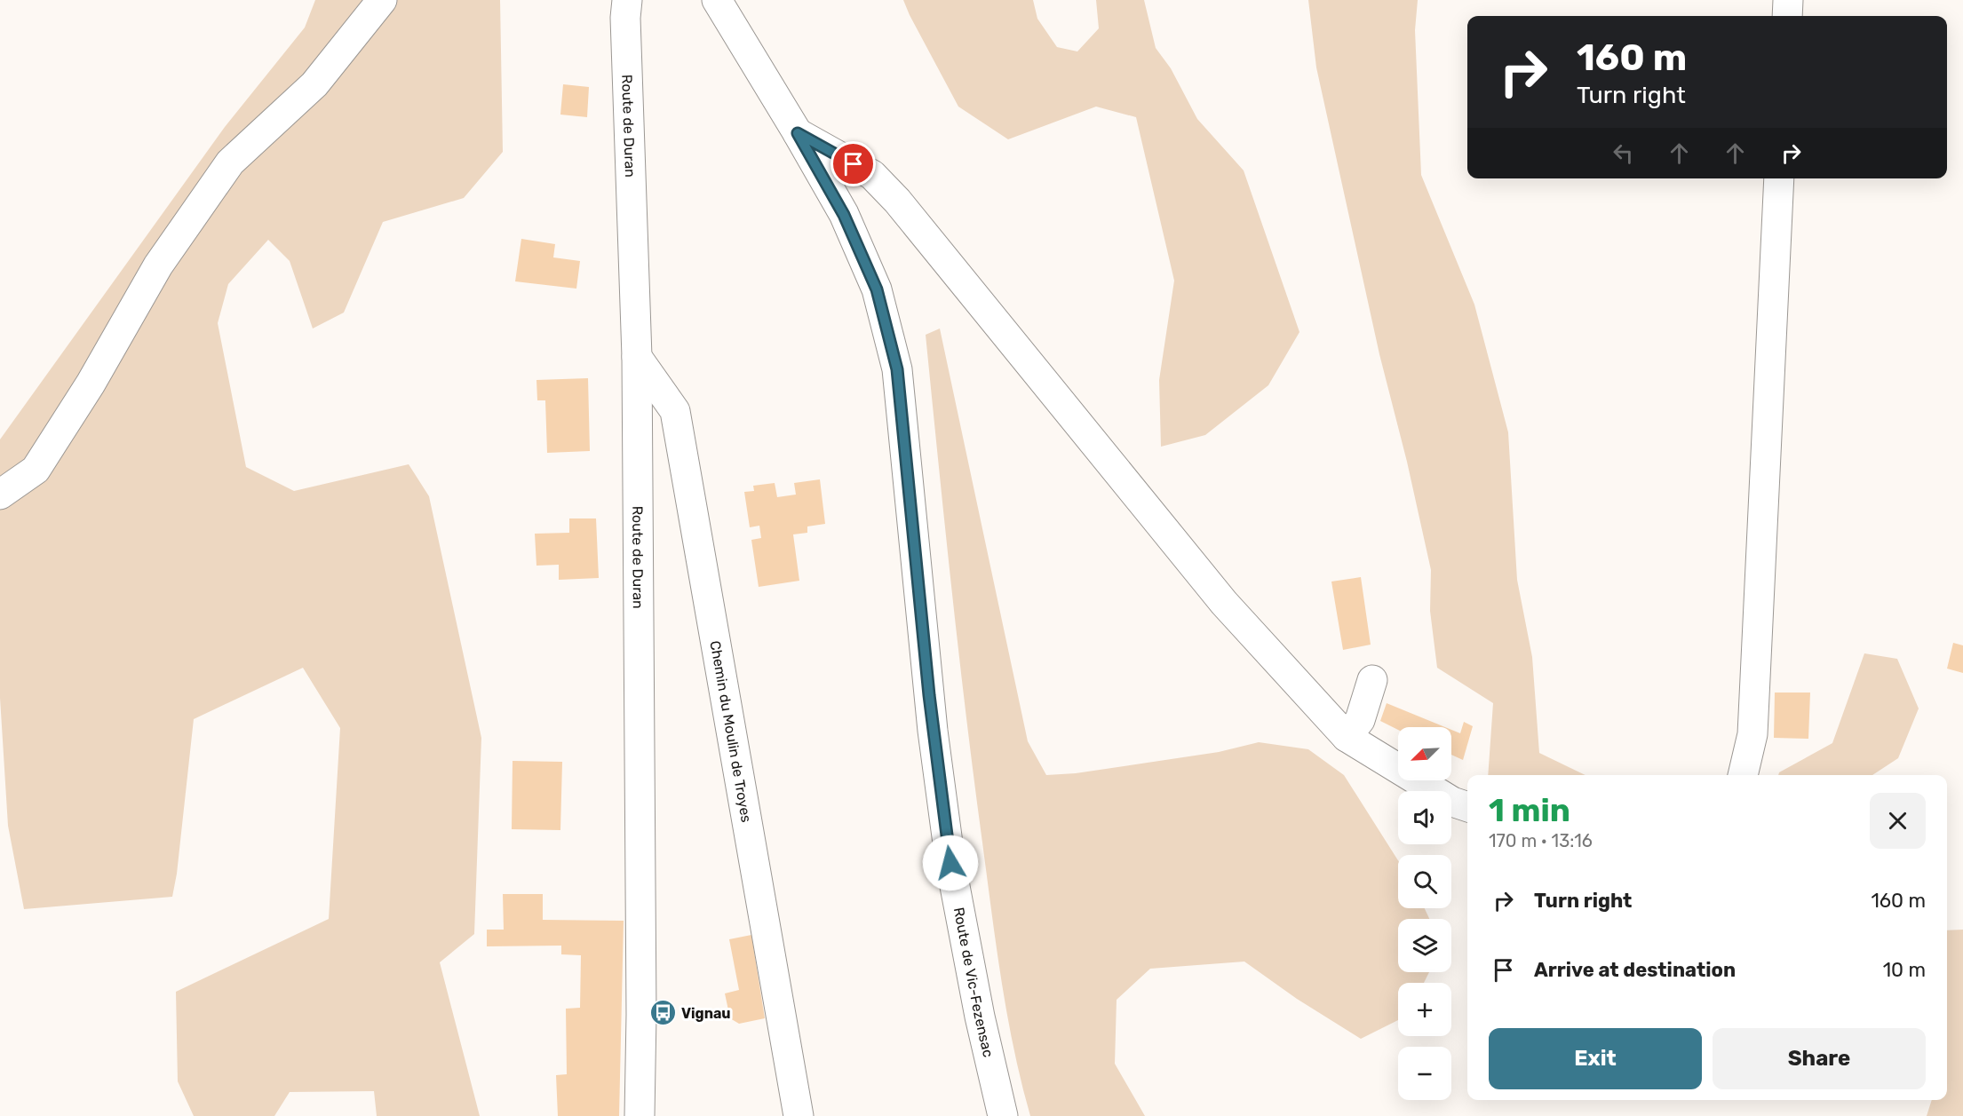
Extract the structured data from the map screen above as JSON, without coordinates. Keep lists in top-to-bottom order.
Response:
{
  "streets": {
    "street": ["Route de Duran", "Chemin du Moulin de Troyes", "Route de Vic-Fezensac"]
  },
  "crossings": [
    ["Route de Duran", "Chemin du Moulin de Troyes"]
  ],
  "places": {
    "bus stop": ["Vignau"]
  },
  "north": "bottom left",
  "page": {
    "turn": ["160 m", "Turn right"],
    "map_buttons": ["+", "−"],
    "heading": ["1 min", "170 m · 13:16"],
    "list": [
      {
        "name": "Turn right",
        "value": "160 m"
      },
      {
        "name": "Arrive at destination",
        "value": "10 m"
      }
    ],
    "buttons": ["Exit", "Share"]
  }
}
